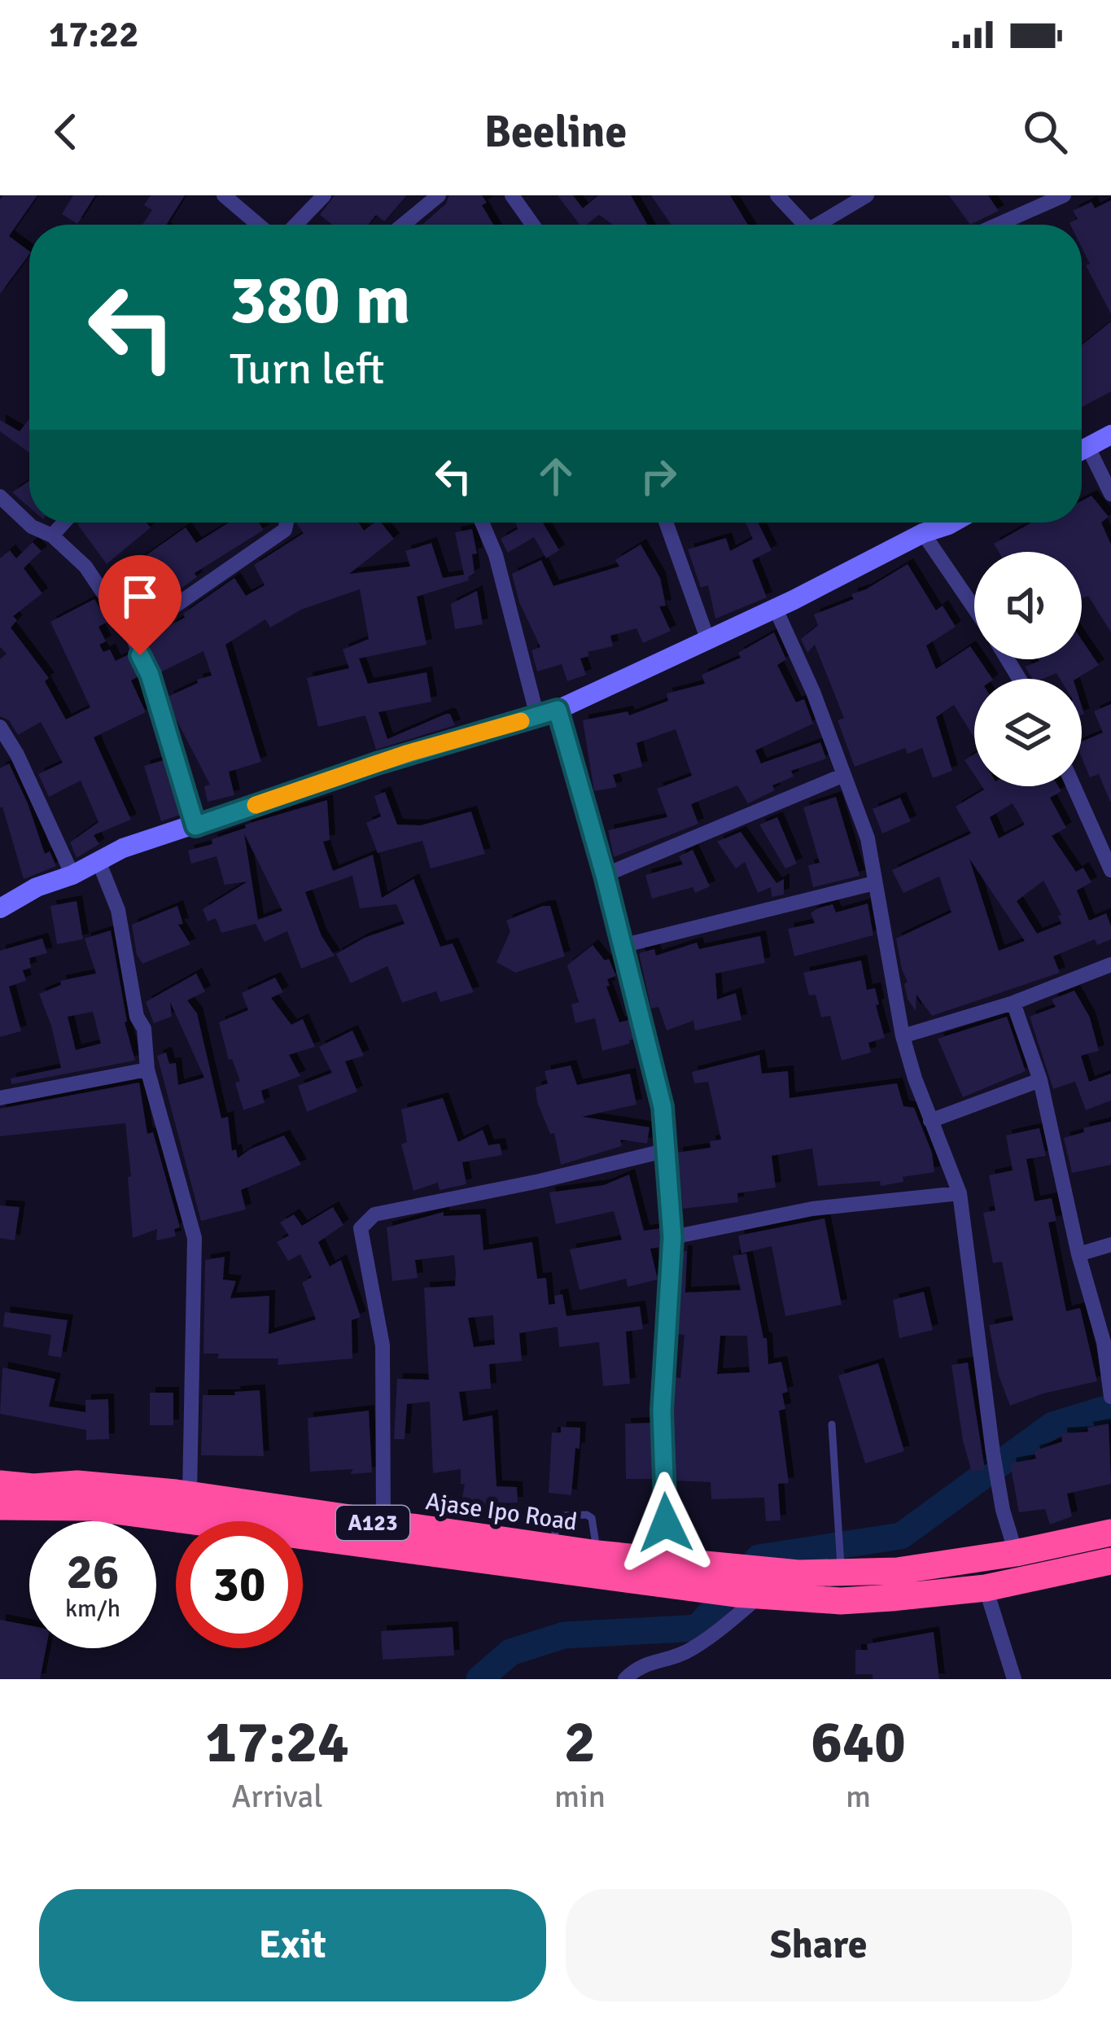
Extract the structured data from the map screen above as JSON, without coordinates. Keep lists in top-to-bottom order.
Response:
{
  "streets": {
    "highway": ["Ajase Ipo Road", "A123"]
  },
  "page": {
    "status": "17:22",
    "header": "Beeline",
    "turn": ["380 m", "Turn left"],
    "speed": "26 km/h",
    "limit": "30",
    "eta": [
      "17:24",
      "Arrival",
      "2",
      "min",
      "640",
      "m"
    ],
    "buttons": ["Exit", "Share"]
  }
}
